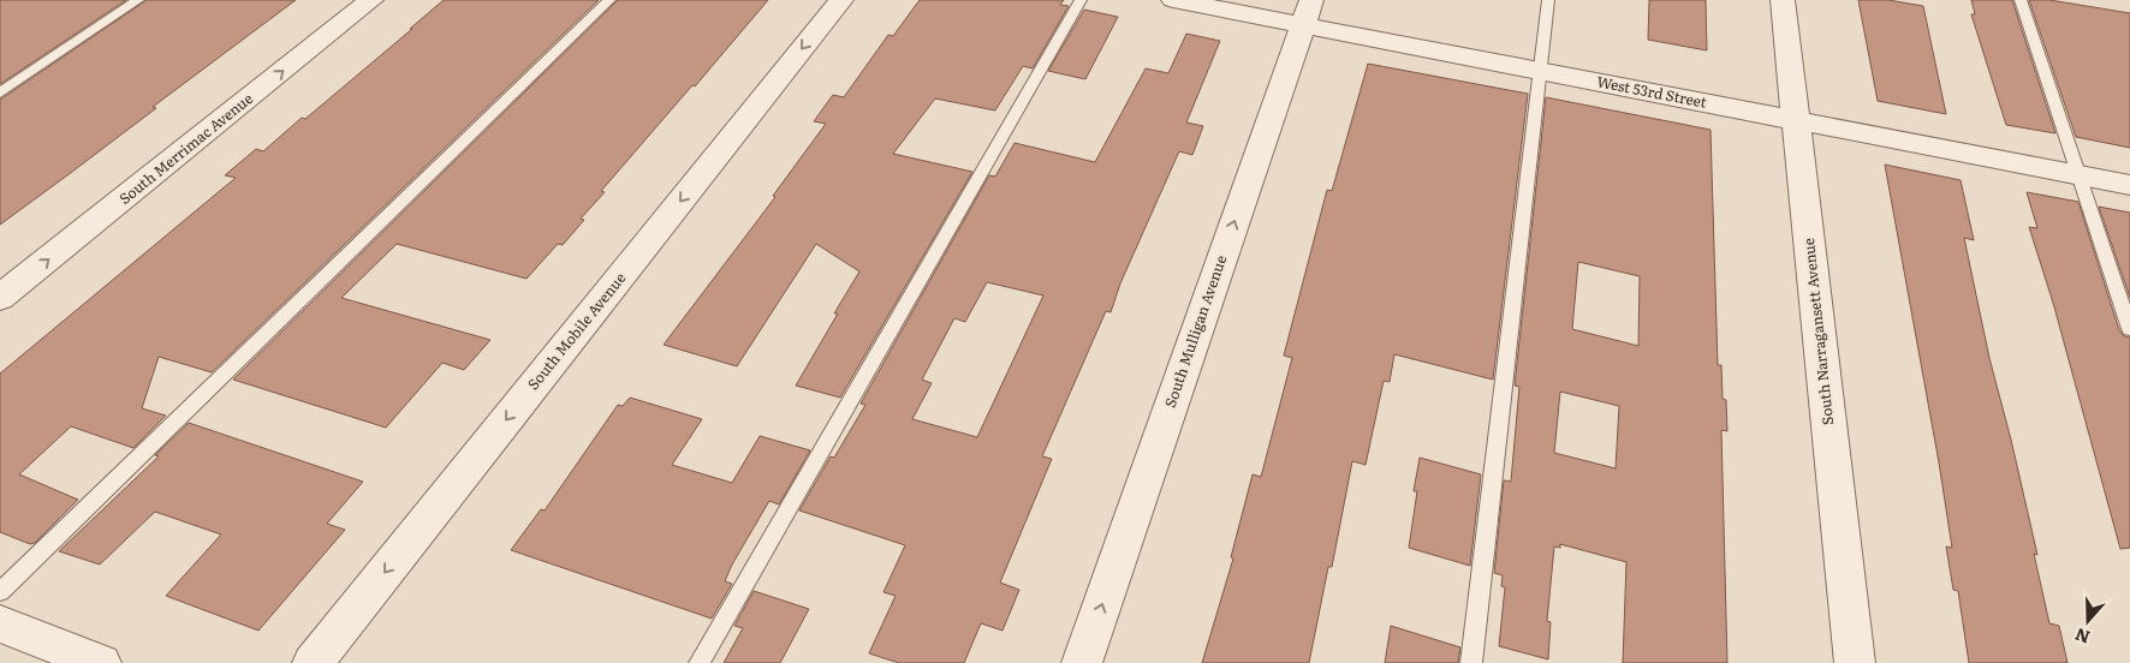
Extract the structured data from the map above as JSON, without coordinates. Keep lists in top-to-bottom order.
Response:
{
  "streets": {
    "street": [
      "West 53rd Street",
      "South Merrimac Avenue",
      "South Mobile Avenue",
      "South Mulligan Avenue",
      "South Narragansett Avenue"
    ]
  },
  "crossings": [
    ["West 53rd Street", "South Mulligan Avenue"],
    ["West 53rd Street", "South Narragansett Avenue"]
  ],
  "one_way": ["South Merrimac Avenue", "South Mobile Avenue", "South Mulligan Avenue"],
  "north": "bottom"
}
